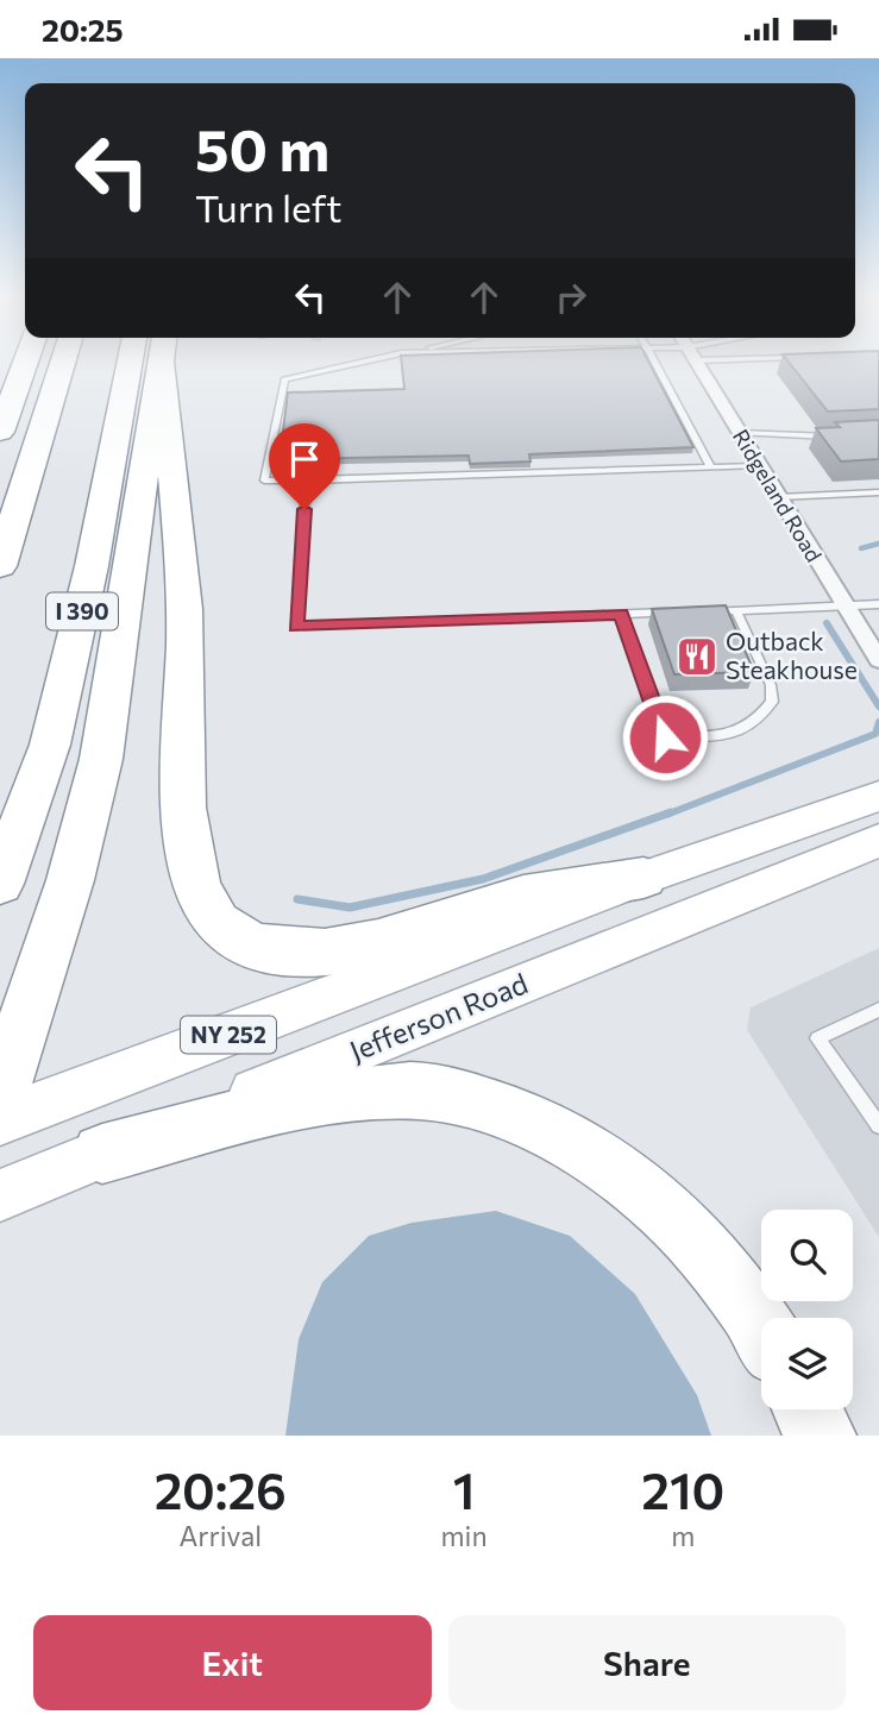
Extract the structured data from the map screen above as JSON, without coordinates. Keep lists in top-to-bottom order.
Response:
{
  "streets": {
    "highway": ["I 390"],
    "main road": ["Jefferson Road", "NY 252"],
    "street": ["Ridgeland Road"]
  },
  "places": {
    "restaurant": ["Outback Steakhouse"]
  },
  "page": {
    "status": "20:25",
    "turn": ["50 m", "Turn left"],
    "eta": [
      "20:26",
      "Arrival",
      "1",
      "min",
      "210",
      "m"
    ],
    "buttons": ["Exit", "Share"]
  }
}
